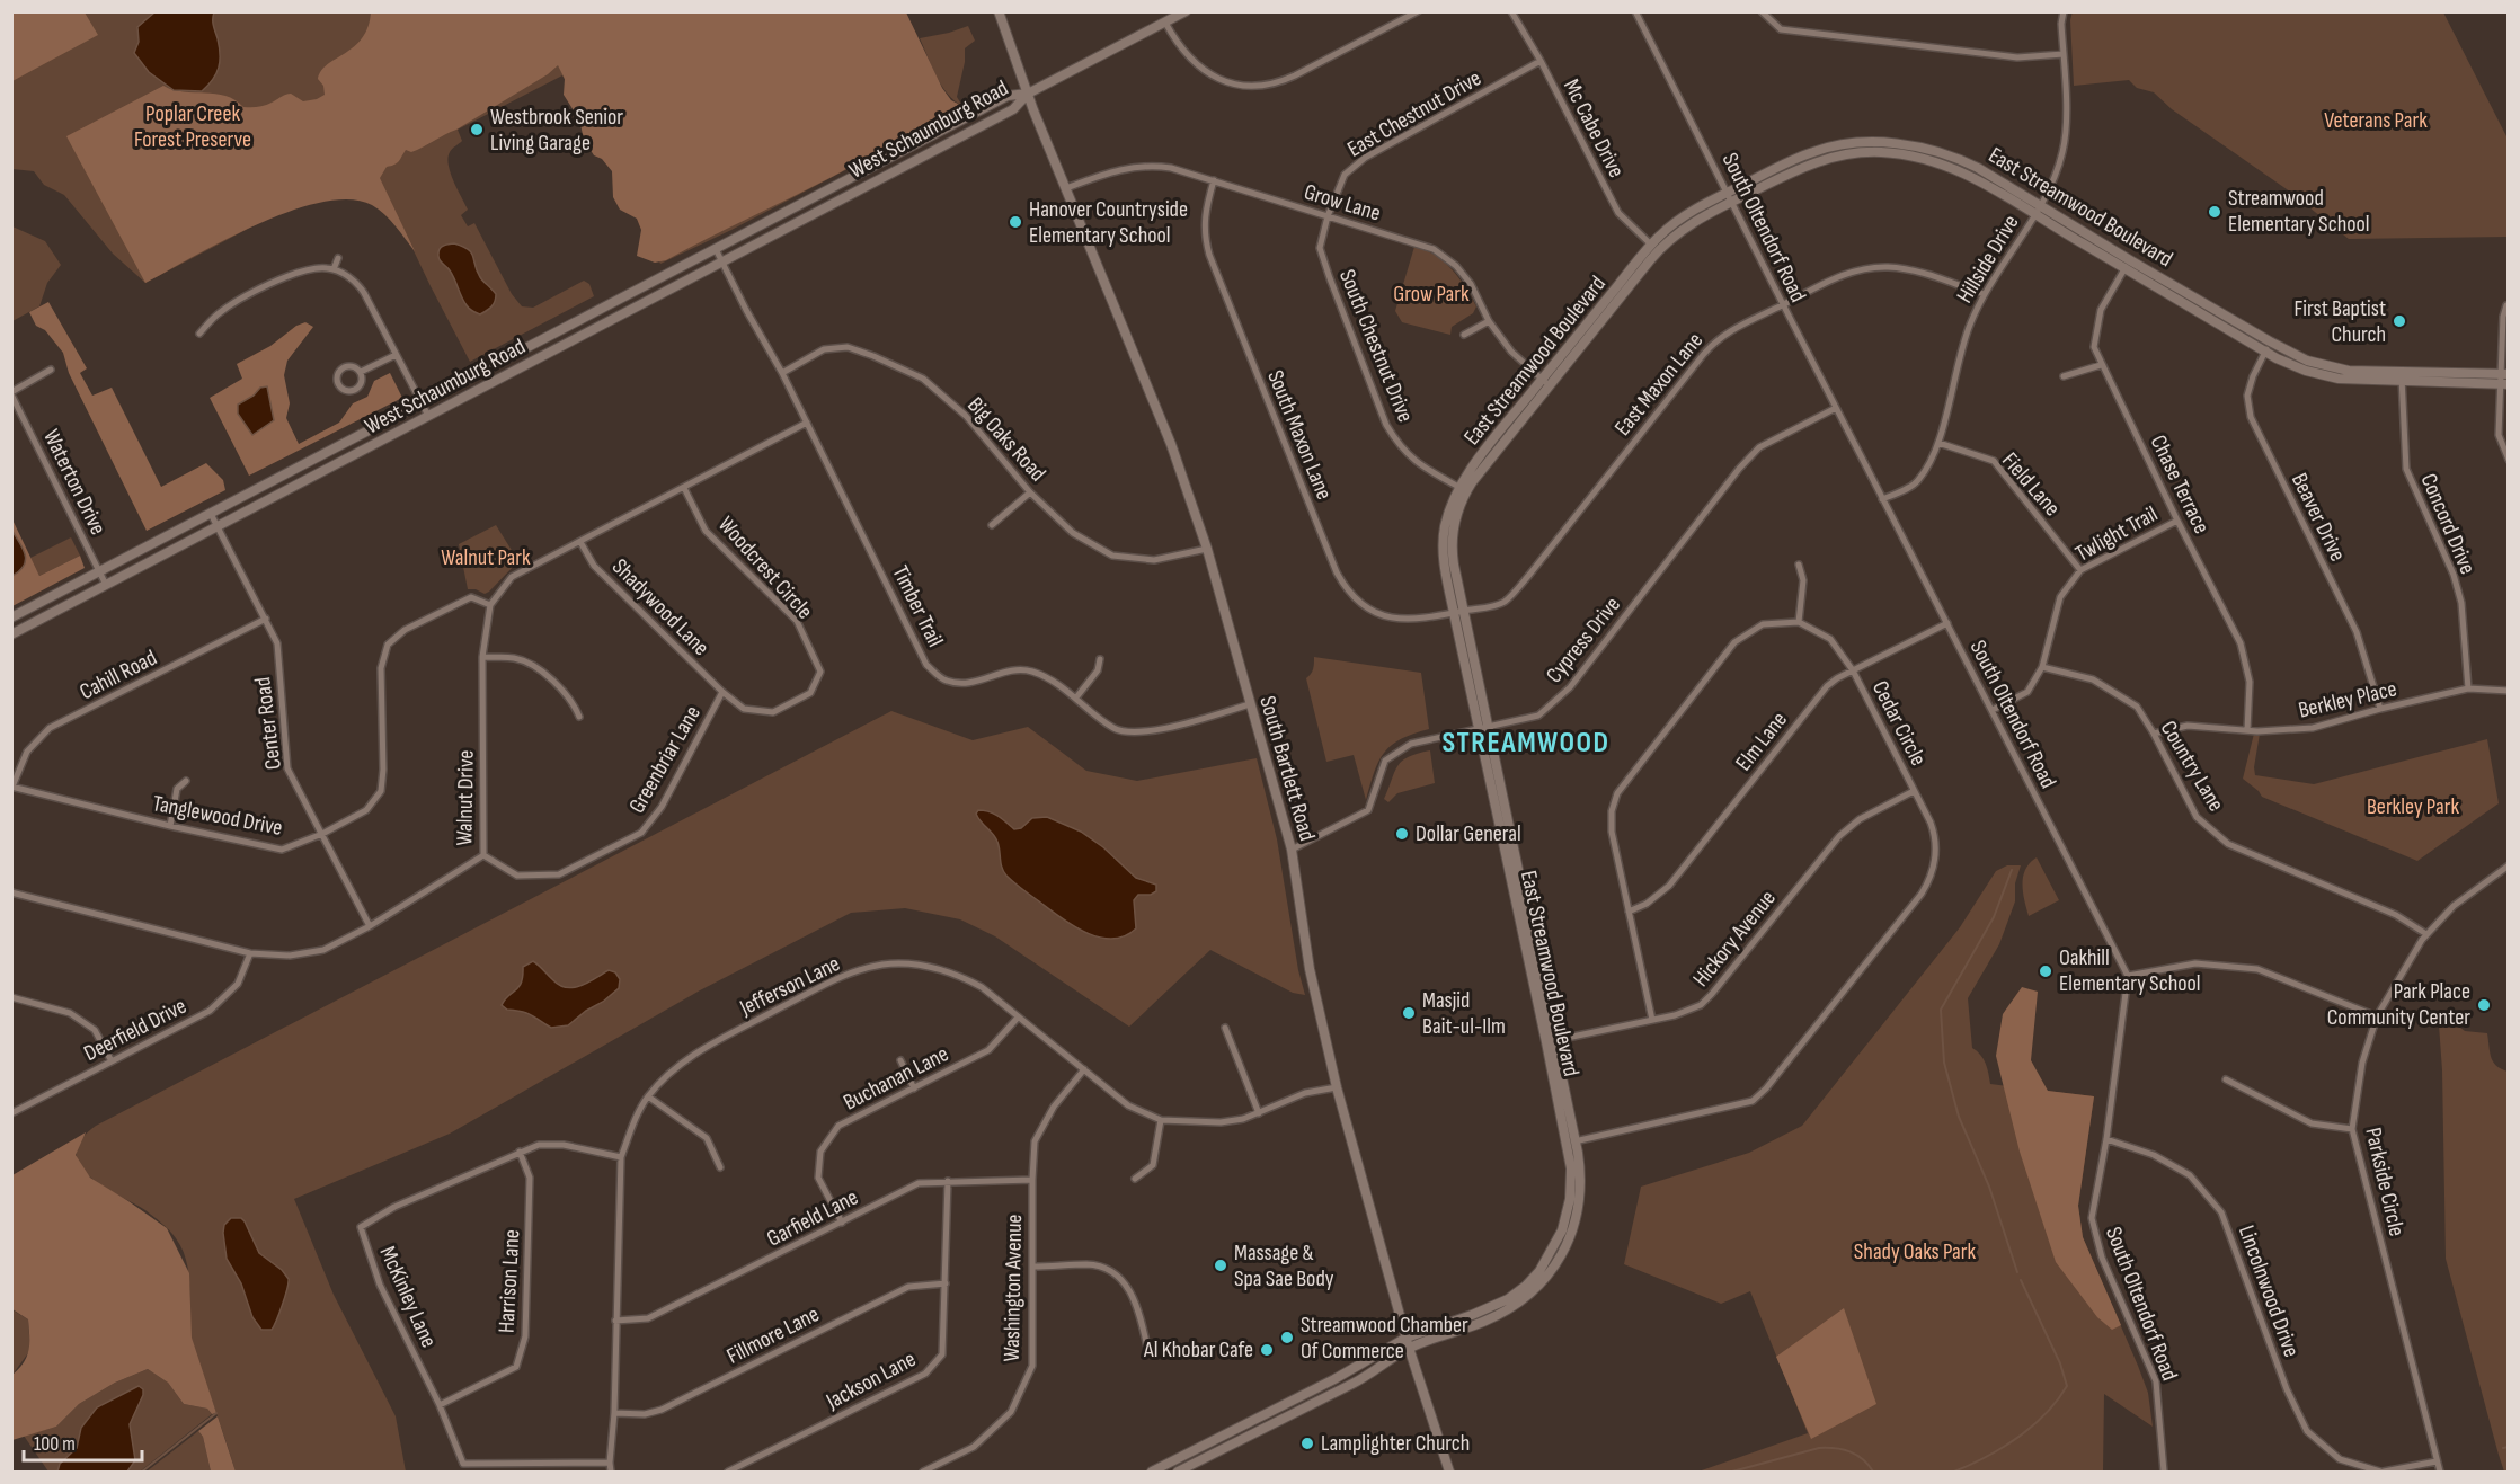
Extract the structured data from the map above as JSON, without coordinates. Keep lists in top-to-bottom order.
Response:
{
  "streets": {
    "main road": ["West Schaumburg Road", "East Streamwood Boulevard", "South Bartlett Road"],
    "street": [
      "East Chestnut Drive",
      "Mc Cabe Drive",
      "Grow Lane",
      "South Oltendorf Road",
      "Hillside Drive",
      "South Chestnut Drive",
      "East Maxon Lane",
      "South Maxon Lane",
      "Big Oaks Road",
      "Waterton Drive",
      "Field Lane",
      "Chase Terrace",
      "Beaver Drive",
      "Concord Drive",
      "Twlight Trail",
      "Woodcrest Circle",
      "Timber Trail",
      "Shadywood Lane",
      "Cypress Drive",
      "Cahill Road",
      "Berkley Place",
      "Center Road",
      "Cedar Circle",
      "Elm Lane",
      "Greenbriar Lane",
      "Country Lane",
      "Walnut Drive",
      "Tanglewood Drive",
      "Hickory Avenue",
      "Jefferson Lane",
      "Deerfield Drive",
      "Buchanan Lane",
      "Parkside Circle",
      "Garfield Lane",
      "Harrison Lane",
      "Washington Avenue",
      "Lincolnwood Drive",
      "McKinley Lane",
      "Fillmore Lane",
      "Jackson Lane"
    ]
  },
  "crossings": [
    ["East Chestnut Drive", "Mc Cabe Drive"],
    ["East Chestnut Drive", "Grow Lane"],
    ["East Chestnut Drive", "South Chestnut Drive"],
    ["Mc Cabe Drive", "East Streamwood Boulevard"],
    ["West Schaumburg Road", "Waterton Drive"],
    ["West Schaumburg Road", "Timber Trail"],
    ["West Schaumburg Road", "Center Road"],
    ["West Schaumburg Road", "South Bartlett Road"],
    ["Grow Lane", "East Streamwood Boulevard"],
    ["Grow Lane", "South Chestnut Drive"],
    ["Grow Lane", "South Maxon Lane"],
    ["Grow Lane", "South Bartlett Road"],
    ["East Streamwood Boulevard", "South Oltendorf Road"],
    ["East Streamwood Boulevard", "Hillside Drive"],
    ["East Streamwood Boulevard", "South Chestnut Drive"],
    ["East Streamwood Boulevard", "East Maxon Lane"],
    ["East Streamwood Boulevard", "South Maxon Lane"],
    ["East Streamwood Boulevard", "Chase Terrace"],
    ["East Streamwood Boulevard", "Beaver Drive"],
    ["East Streamwood Boulevard", "Concord Drive"],
    ["East Streamwood Boulevard", "Cypress Drive"],
    ["East Streamwood Boulevard", "Cedar Circle"],
    ["East Streamwood Boulevard", "South Bartlett Road"],
    ["East Streamwood Boulevard", "Hickory Avenue"],
    ["South Oltendorf Road", "Hillside Drive"],
    ["South Oltendorf Road", "East Maxon Lane"],
    ["South Oltendorf Road", "Twlight Trail"],
    ["South Oltendorf Road", "Cypress Drive"],
    ["South Oltendorf Road", "Elm Lane"],
    ["South Oltendorf Road", "Lincolnwood Drive"],
    ["Hillside Drive", "East Maxon Lane"],
    ["Hillside Drive", "Field Lane"],
    ["East Maxon Lane", "South Maxon Lane"],
    ["Big Oaks Road", "Timber Trail"],
    ["Big Oaks Road", "South Bartlett Road"],
    ["Field Lane", "Twlight Trail"],
    ["Chase Terrace", "Twlight Trail"],
    ["Chase Terrace", "Berkley Place"],
    ["Beaver Drive", "Berkley Place"],
    ["Concord Drive", "Berkley Place"],
    ["Twlight Trail", "Country Lane"],
    ["Woodcrest Circle", "Shadywood Lane"],
    ["Woodcrest Circle", "Greenbriar Lane"],
    ["Woodcrest Circle", "Walnut Drive"],
    ["Timber Trail", "South Bartlett Road"],
    ["Timber Trail", "Walnut Drive"],
    ["Shadywood Lane", "Greenbriar Lane"],
    ["Shadywood Lane", "Walnut Drive"],
    ["Cypress Drive", "South Bartlett Road"],
    ["Cahill Road", "Center Road"],
    ["Cahill Road", "Tanglewood Drive"],
    ["Berkley Place", "Country Lane"],
    ["Center Road", "Walnut Drive"],
    ["Center Road", "Tanglewood Drive"],
    ["Cedar Circle", "Elm Lane"],
    ["Cedar Circle", "Hickory Avenue"],
    ["Greenbriar Lane", "Walnut Drive"],
    ["Country Lane", "Parkside Circle"],
    ["South Bartlett Road", "Jefferson Lane"],
    ["Walnut Drive", "Tanglewood Drive"],
    ["Walnut Drive", "Deerfield Drive"],
    ["Jefferson Lane", "Buchanan Lane"],
    ["Jefferson Lane", "Garfield Lane"],
    ["Jefferson Lane", "Washington Avenue"],
    ["Jefferson Lane", "McKinley Lane"],
    ["Jefferson Lane", "Fillmore Lane"],
    ["Buchanan Lane", "Garfield Lane"],
    ["Parkside Circle", "Lincolnwood Drive"],
    ["Garfield Lane", "Washington Avenue"],
    ["Garfield Lane", "Jackson Lane"],
    ["Harrison Lane", "McKinley Lane"],
    ["Fillmore Lane", "Jackson Lane"]
  ],
  "districts": ["STREAMWOOD"],
  "parks": [
    "Poplar Creek Forest Preserve",
    "Veterans Park",
    "Grow Park",
    "Walnut Park",
    "Berkley Park",
    "Shady Oaks Park"
  ],
  "places": [
    "Westbrook Senior Living Garage",
    "Streamwood Elementary School",
    "Hanover Countryside Elementary School",
    "First Baptist Church",
    "Dollar General",
    "Oakhill Elementary School",
    "Park Place Community Center",
    "Masjid Bait-ul-Ilm",
    "Massage & Spa Sae Body",
    "Streamwood Chamber Of Commerce",
    "Al Khobar Cafe",
    "Lamplighter Church"
  ],
  "scale_bar": "100 m"
}
